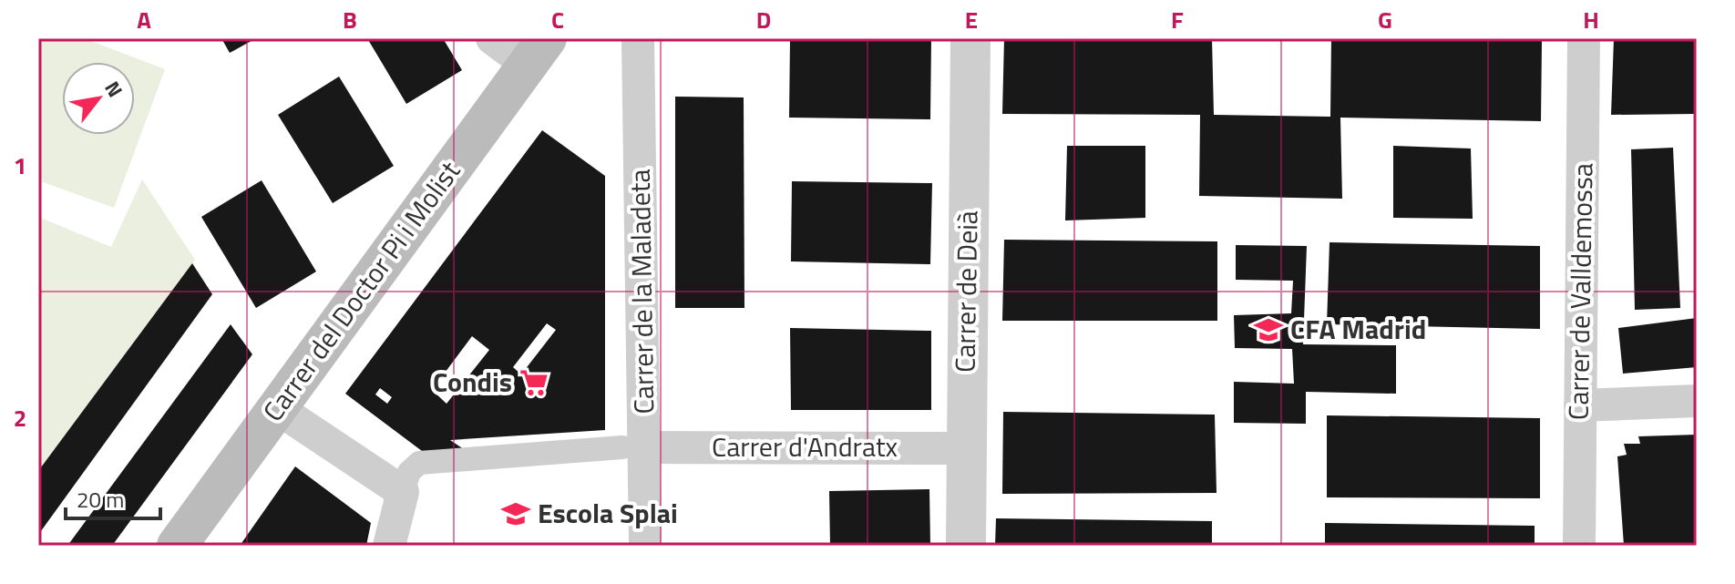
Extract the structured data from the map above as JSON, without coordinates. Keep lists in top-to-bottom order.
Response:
{
  "streets": {
    "main road": ["Carrer del Doctor Pi i Molist"],
    "street": [
      "Carrer de la Maladeta",
      "Carrer de Deià",
      "Carrer de Valldemossa",
      "Carrer d'Andratx"
    ]
  },
  "crossings": [
    ["Carrer de la Maladeta", "Carrer d'Andratx"],
    ["Carrer de Deià", "Carrer d'Andratx"]
  ],
  "places": {
    "school or university": ["CFA Madrid", "Escola Splai"],
    "supermarket": ["Condis"]
  },
  "scale_bar": "20 m",
  "north": "top right",
  "grid": {
    "columns": [
      "A",
      "B",
      "C",
      "D",
      "E",
      "F",
      "G",
      "H"
    ],
    "rows": ["1", "2"]
  }
}
